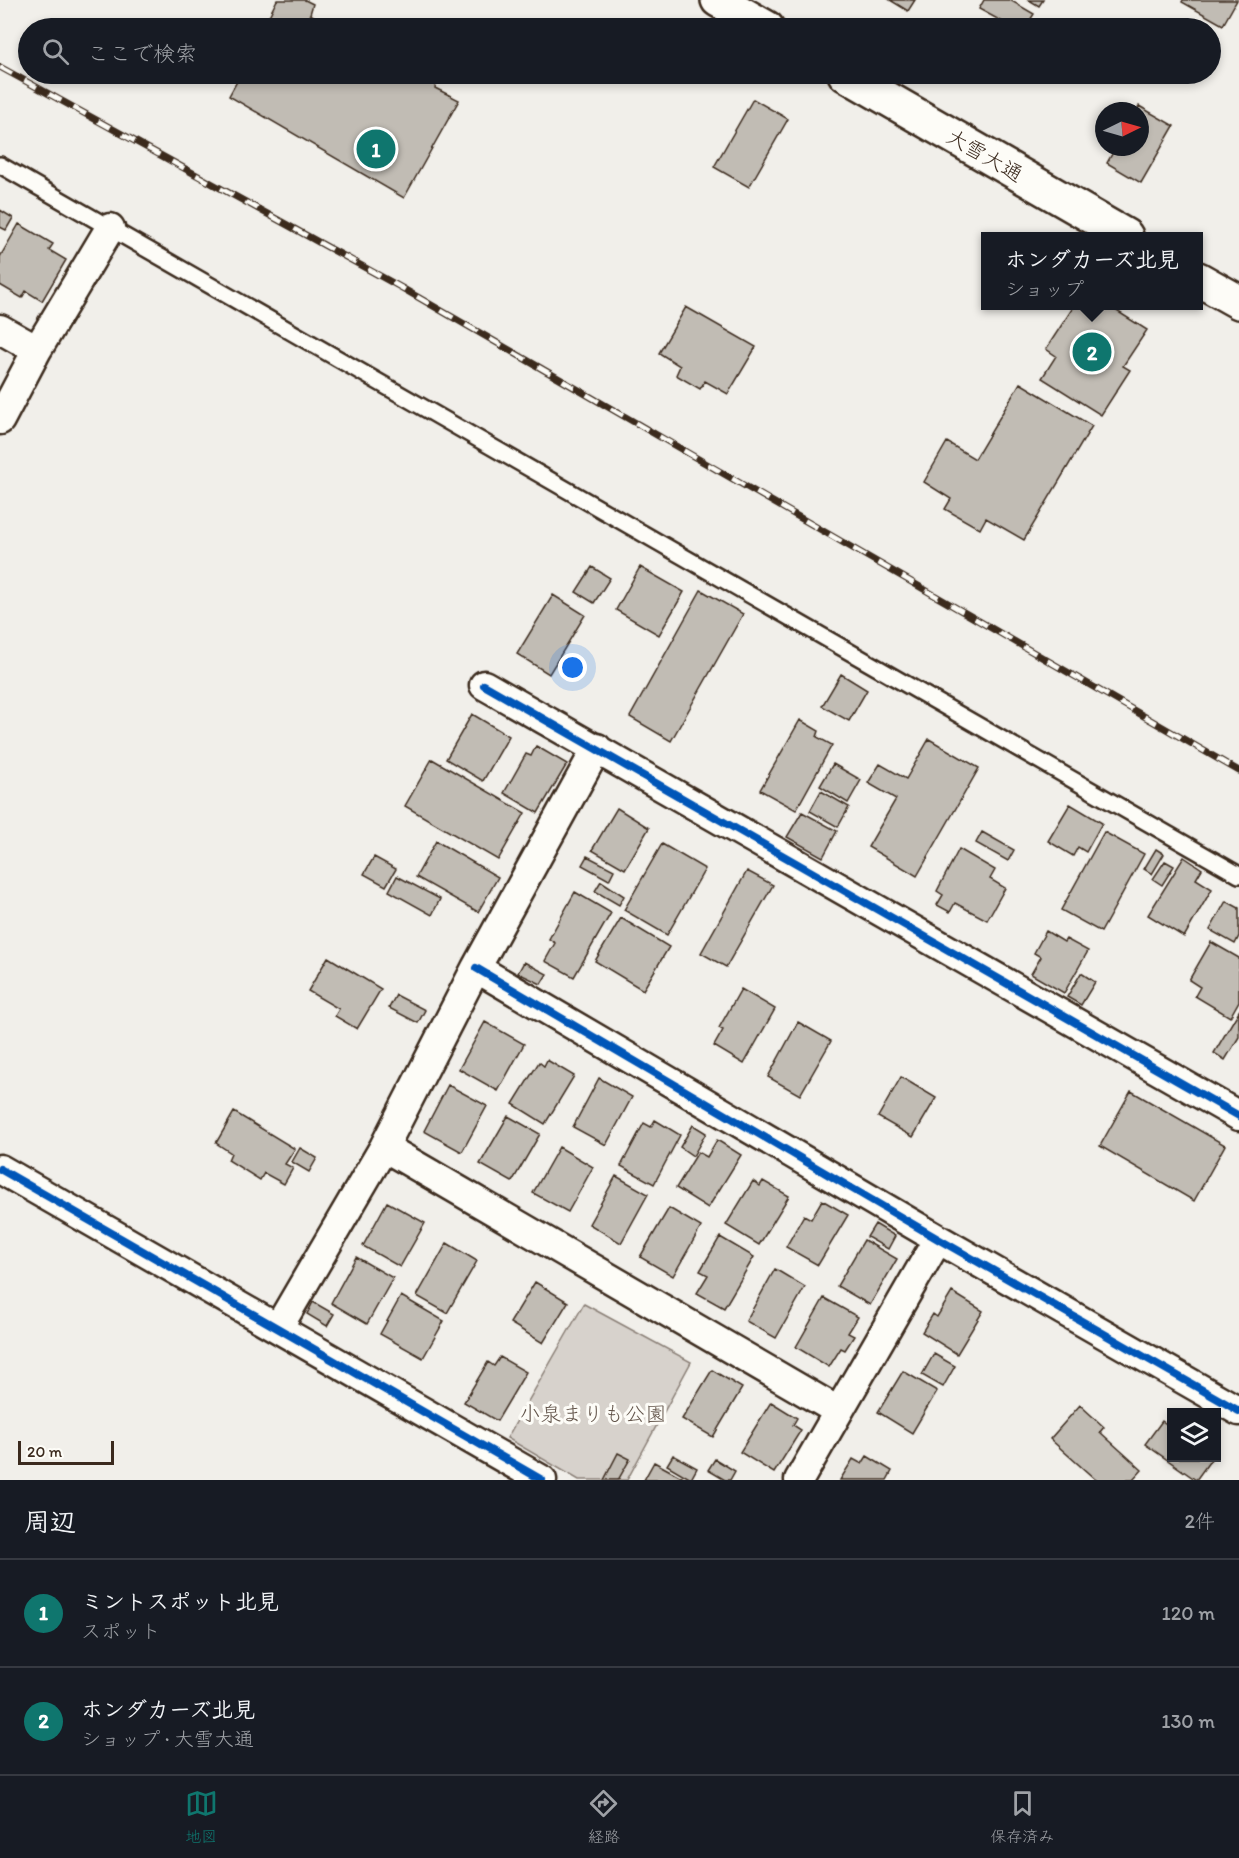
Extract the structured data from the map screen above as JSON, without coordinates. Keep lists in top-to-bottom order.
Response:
{
  "streets": {
    "highway": ["大雪大通"]
  },
  "parks": ["小泉まりも公園"],
  "scale_bar": "20 m",
  "north": "right",
  "page": {
    "search": "ここで検索",
    "pins": ["1", "2"],
    "popup": ["ホンダカーズ北見", "ショップ"],
    "scale": "20 m",
    "heading": ["周辺", "2件"],
    "list": [
      {
        "mark": "1",
        "name": "ミントスポット北見",
        "note": "スポット",
        "value": "120 m"
      },
      {
        "mark": "2",
        "name": "ホンダカーズ北見",
        "note": "ショップ · 大雪大通",
        "value": "130 m"
      }
    ],
    "nav": ["地図", "経路", "保存済み"]
  }
}
